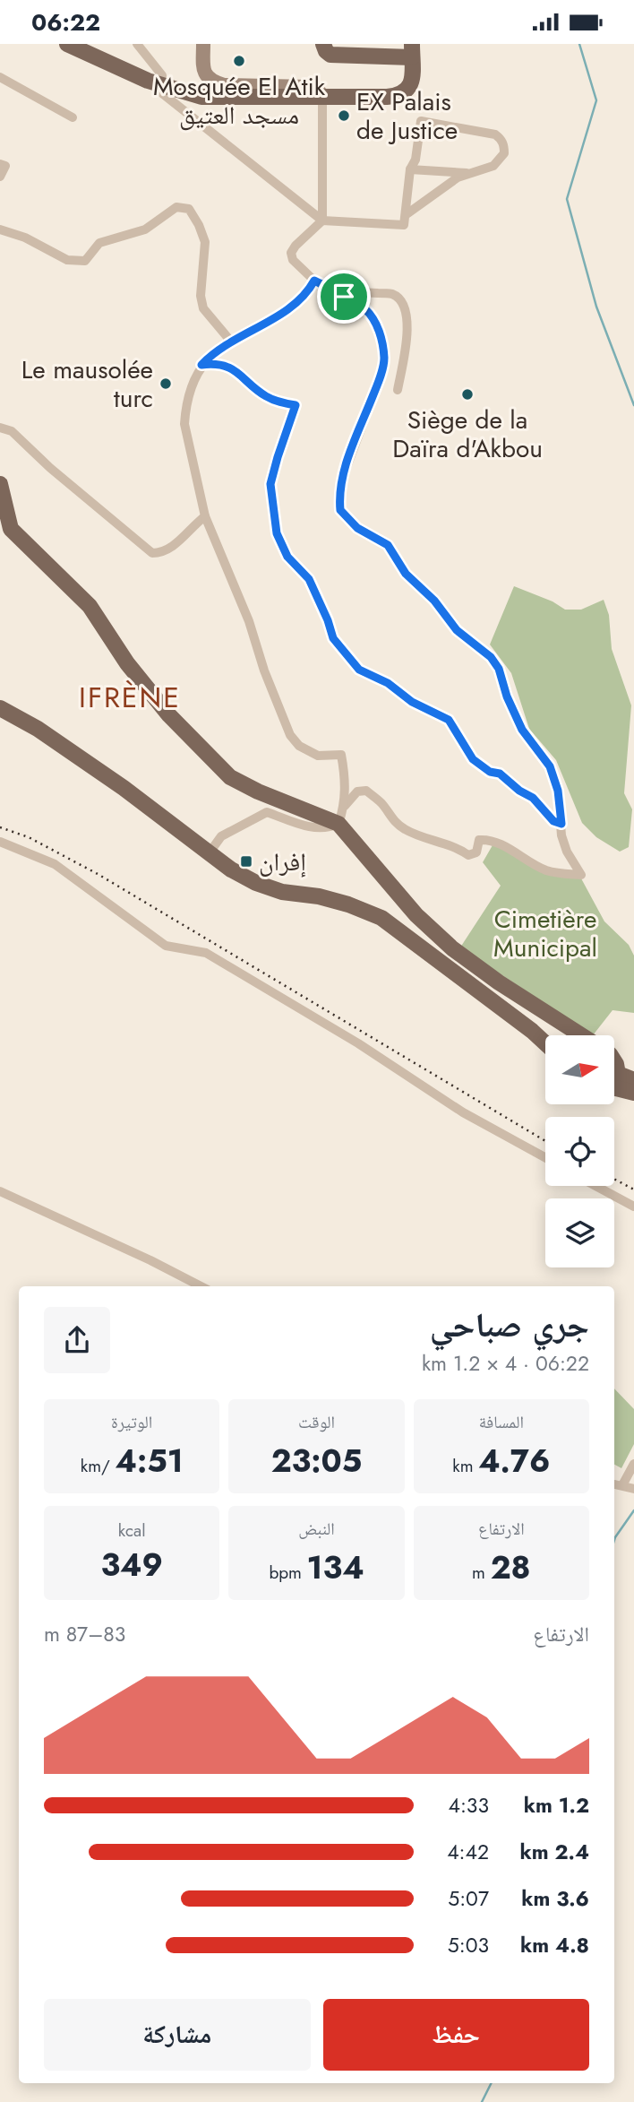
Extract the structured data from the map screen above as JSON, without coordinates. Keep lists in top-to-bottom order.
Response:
{
  "districts": ["IFRÈNE"],
  "parks": ["Cimetière Municipal"],
  "places": {
    "other": [
      "Mosquée El Atik مسجد العتيق",
      "EX Palais de Justice",
      "Le mausolée turc",
      "Siège de la Daïra d'Akbou"
    ],
    "transit": ["إفران"]
  },
  "north": "right",
  "page": {
    "status": "06:22",
    "heading": ["جري صباحي", "06:22 · 4 × 1.2 km"],
    "stats": [
      ["المسافة", "4.76 km"],
      ["الوقت", "23:05"],
      ["الوتيرة", "4:51 /km"],
      ["الارتفاع", "28 m"],
      ["النبض", "134 bpm"],
      ["kcal", "349"]
    ],
    "chart": ["الارتفاع", "83–87 m"],
    "list": [
      {
        "name": "1.2 km",
        "note": "4:33"
      },
      {
        "name": "2.4 km",
        "note": "4:42"
      },
      {
        "name": "3.6 km",
        "note": "5:07"
      },
      {
        "name": "4.8 km",
        "note": "5:03"
      }
    ],
    "buttons": ["حفظ", "مشاركة"]
  }
}
